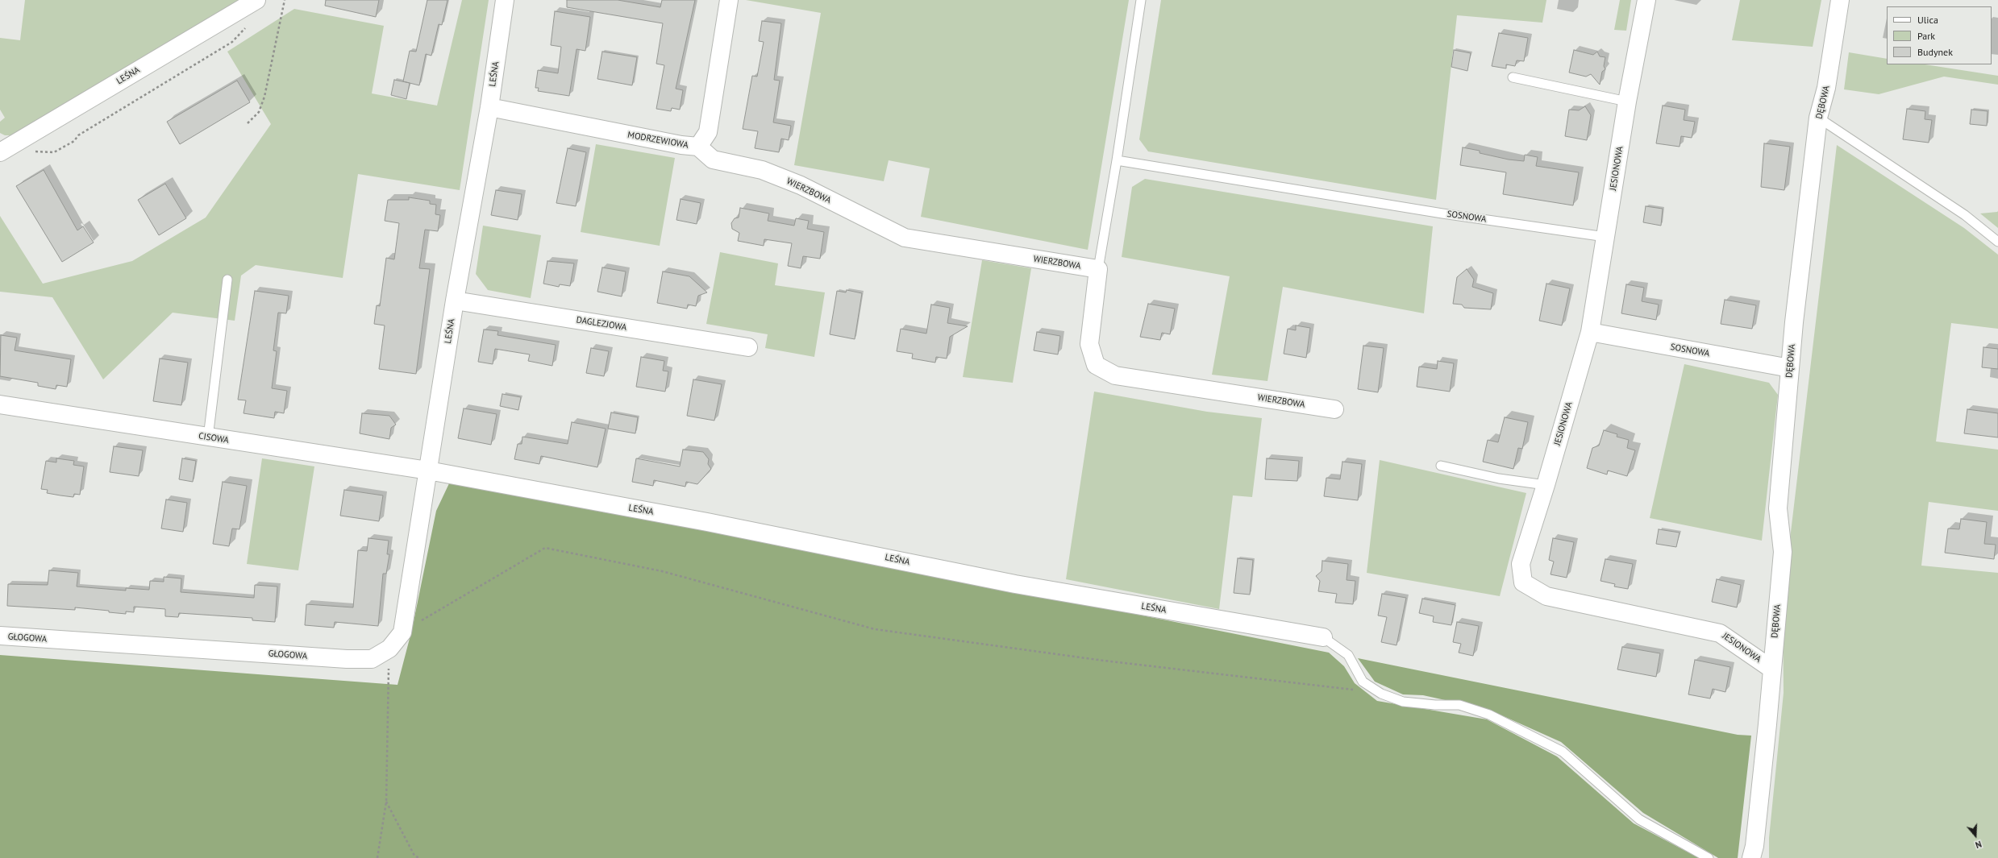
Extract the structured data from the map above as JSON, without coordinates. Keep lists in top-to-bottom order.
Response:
{
  "streets": {
    "street": [
      "LEŚNA",
      "DĘBOWA",
      "MODRZEWIOWA",
      "JESIONOWA",
      "WIERZBOWA",
      "SOSNOWA",
      "DAGLEZJOWA",
      "CISOWA",
      "GŁOGOWA"
    ]
  },
  "crossings": [
    ["LEŚNA", "MODRZEWIOWA"],
    ["LEŚNA", "DAGLEZJOWA"],
    ["LEŚNA", "CISOWA"],
    ["LEŚNA", "GŁOGOWA"],
    ["DĘBOWA", "JESIONOWA"],
    ["DĘBOWA", "SOSNOWA"],
    ["MODRZEWIOWA", "WIERZBOWA"],
    ["JESIONOWA", "SOSNOWA"],
    ["CISOWA", "GŁOGOWA"]
  ],
  "legend": ["Ulica", "Park", "Budynek"],
  "north": "bottom"
}
